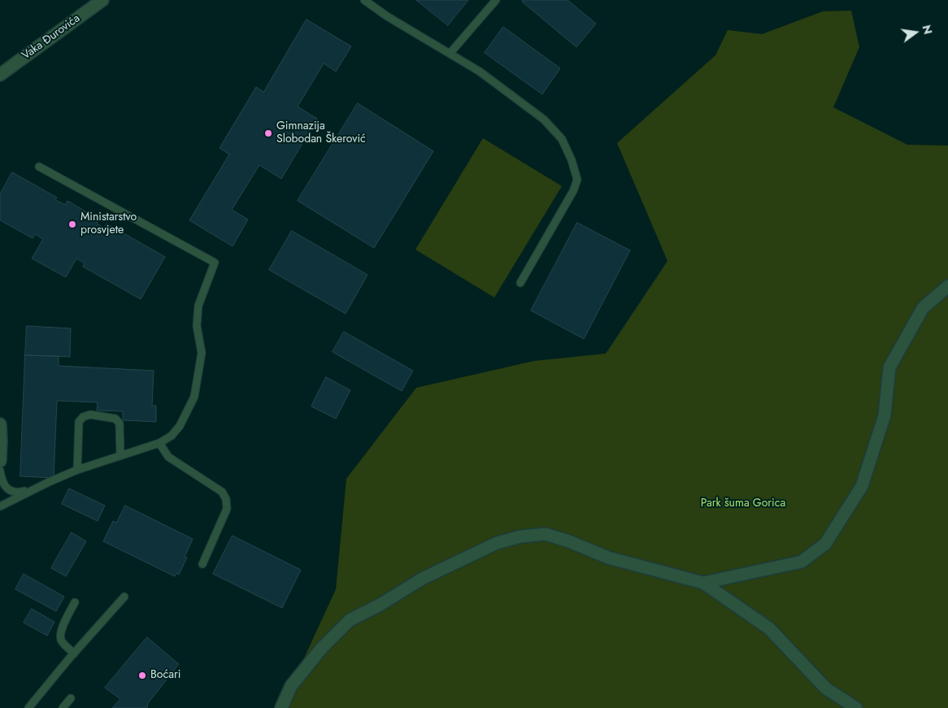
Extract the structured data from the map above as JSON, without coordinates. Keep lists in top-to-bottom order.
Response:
{
  "streets": {
    "street": ["Vaka Đurovića"]
  },
  "parks": ["Park šuma Gorica"],
  "places": ["Gimnazija Slobodan Škerović", "Ministarstvo prosvjete", "Boćari"],
  "north": "right"
}
